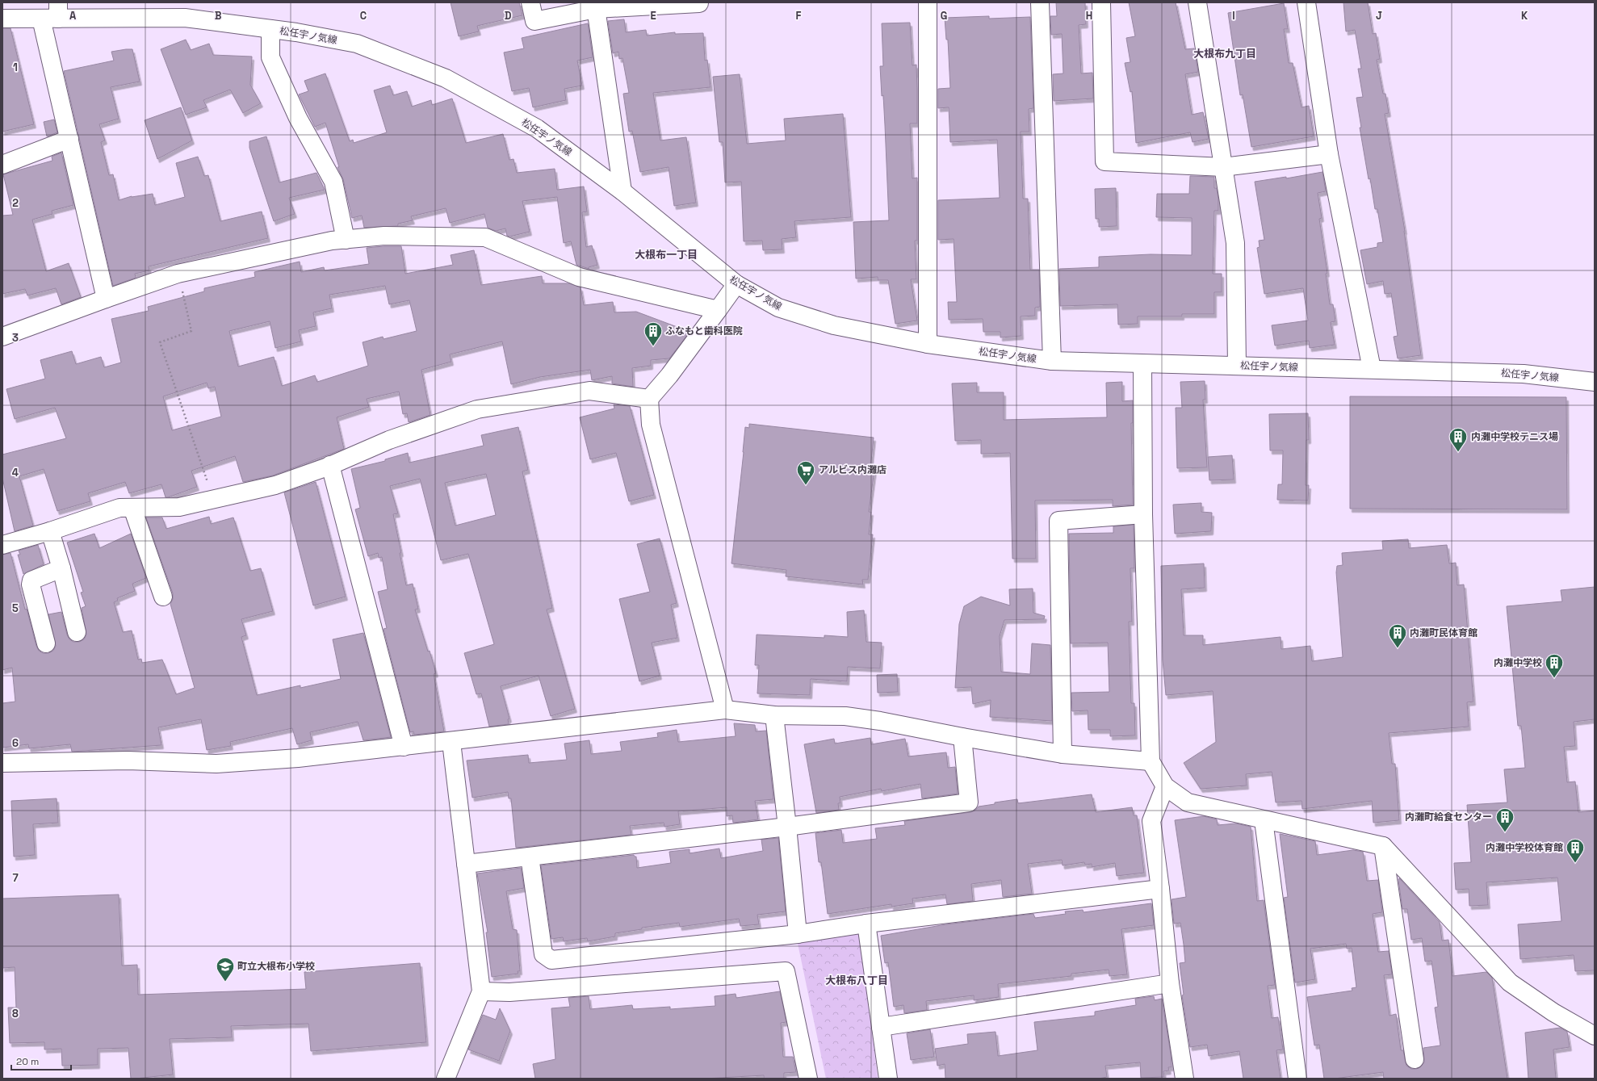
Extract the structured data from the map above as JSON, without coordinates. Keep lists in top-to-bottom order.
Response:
{
  "streets": {
    "street": ["松任宇ノ気線"]
  },
  "districts": ["大根布九丁目", "大根布一丁目", "大根布八丁目"],
  "places": {
    "building": [
      "ふなもと歯科医院",
      "内灘中学校テニス場",
      "内灘町民体育館",
      "内灘中学校",
      "内灘町給食センター",
      "内灘中学校体育館"
    ],
    "supermarket": ["アルビス内灘店"],
    "school or university": ["町立大根布小学校"]
  },
  "scale_bar": "20 m",
  "grid": {
    "columns": [
      "A",
      "B",
      "C",
      "D",
      "E",
      "F",
      "G",
      "H",
      "I",
      "J",
      "K"
    ],
    "rows": [
      "1",
      "2",
      "3",
      "4",
      "5",
      "6",
      "7",
      "8"
    ]
  }
}
